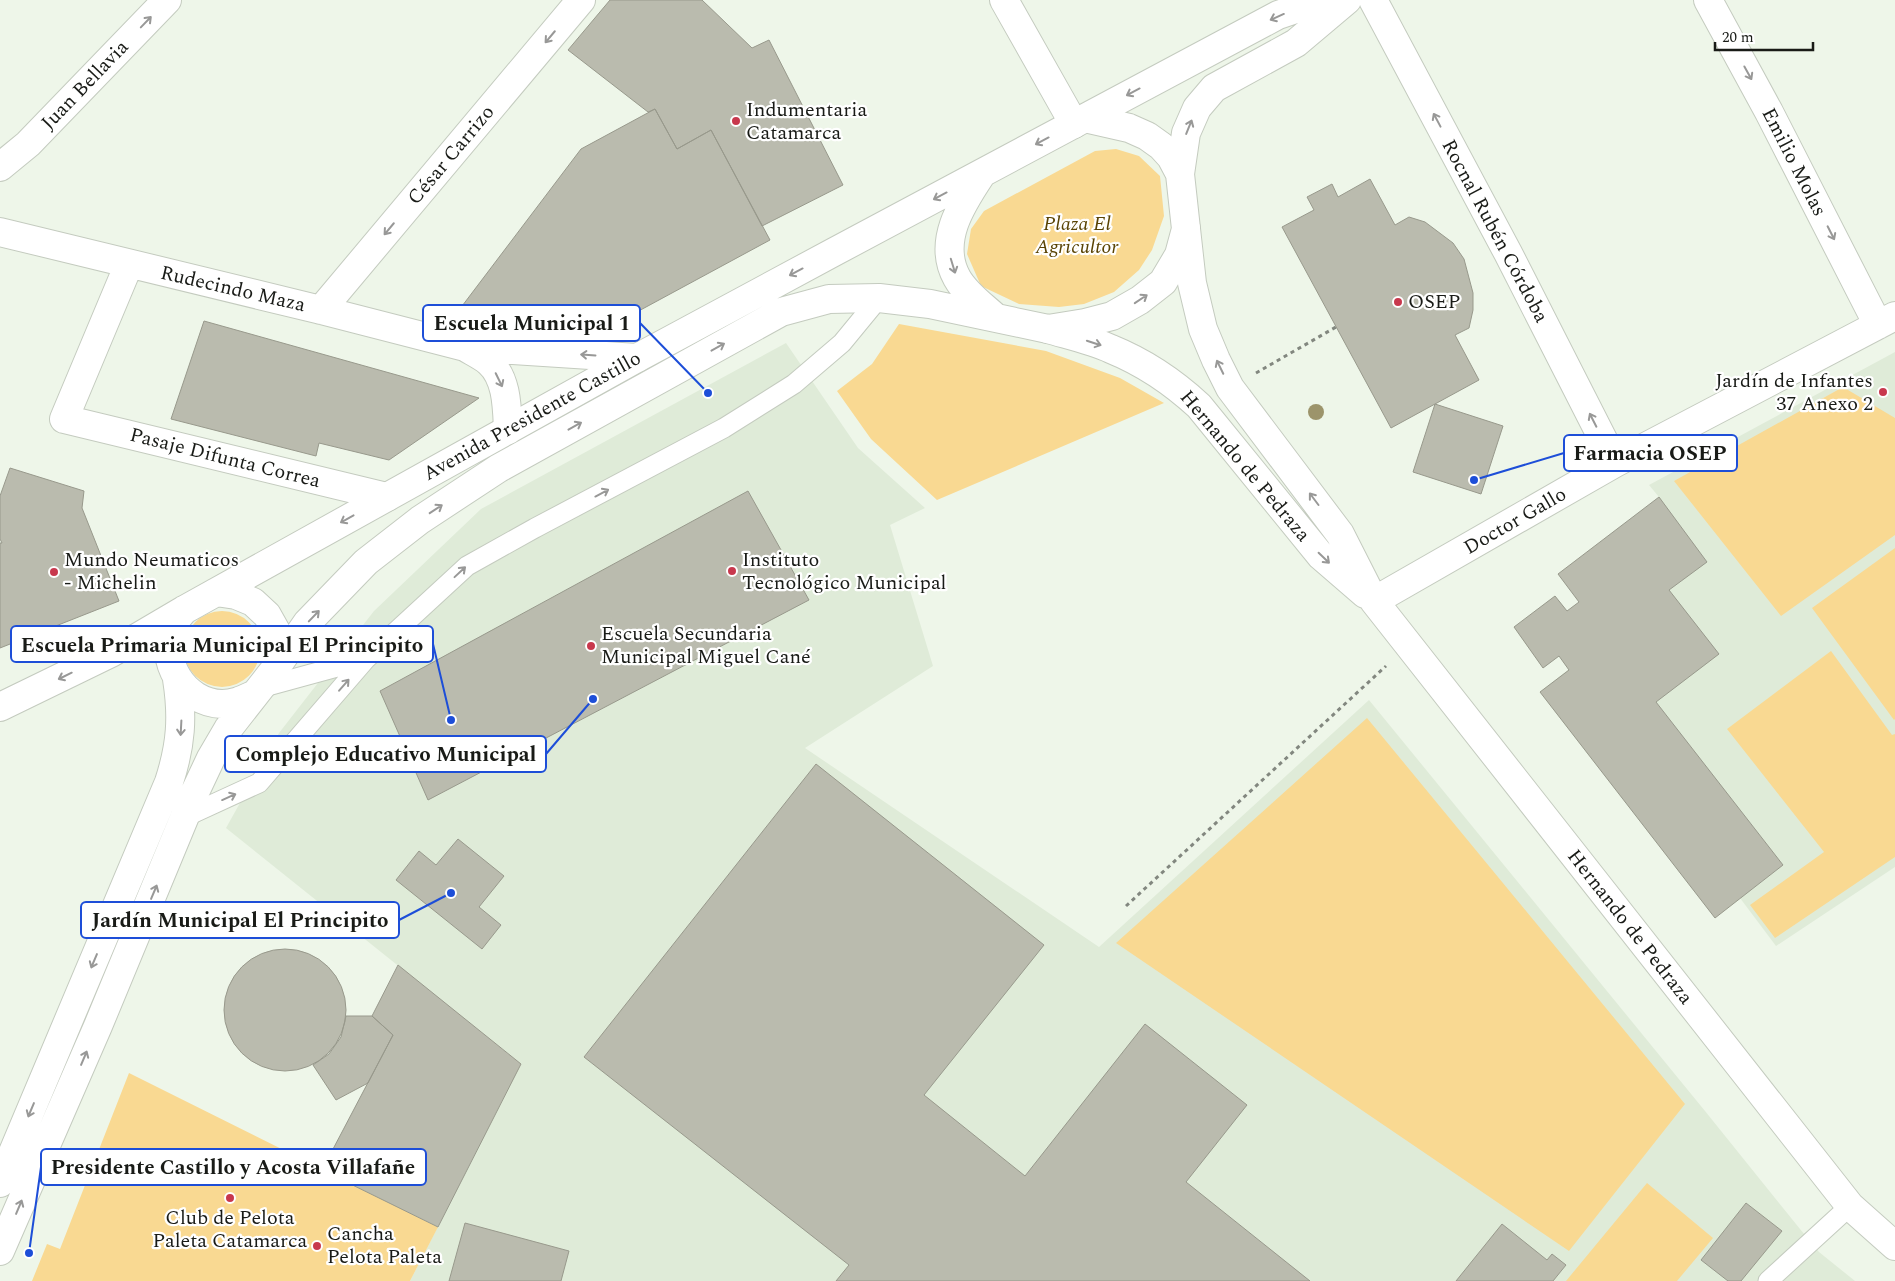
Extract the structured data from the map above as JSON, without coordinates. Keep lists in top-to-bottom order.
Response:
{
  "streets": {
    "street": [
      "Juan Bellavia",
      "César Carrizo",
      "Emilio Molas",
      "Rocnal Rubén Córdoba",
      "Rudecindo Maza",
      "Avenida Presidente Castillo",
      "Pasaje Difunta Correa",
      "Hernando de Pedraza",
      "Doctor Gallo"
    ]
  },
  "crossings": [
    ["César Carrizo", "Rudecindo Maza"],
    ["Emilio Molas", "Doctor Gallo"],
    ["Rocnal Rubén Córdoba", "Doctor Gallo"],
    ["Rudecindo Maza", "Avenida Presidente Castillo"],
    ["Rudecindo Maza", "Pasaje Difunta Correa"],
    ["Avenida Presidente Castillo", "Pasaje Difunta Correa"],
    ["Avenida Presidente Castillo", "Hernando de Pedraza"],
    ["Hernando de Pedraza", "Doctor Gallo"]
  ],
  "one_way": [
    "Juan Bellavia",
    "César Carrizo",
    "Emilio Molas",
    "Rocnal Rubén Córdoba"
  ],
  "parks": ["Plaza El Agricultor"],
  "places": [
    "Indumentaria Catamarca",
    "OSEP",
    "Jardín de Infantes 37 Anexo 2",
    "Escuela Municipal 1",
    "Farmacia OSEP",
    "Instituto Tecnológico Municipal",
    "Mundo Neumaticos - Michelin",
    "Escuela Secundaria Municipal Miguel Cané",
    "Complejo Educativo Municipal",
    "Escuela Primaria Municipal El Principito",
    "Jardín Municipal El Principito",
    "Club de Pelota Paleta Catamarca",
    "Cancha Pelota Paleta",
    "Presidente Castillo y Acosta Villafañe"
  ],
  "scale_bar": "20 m"
}
